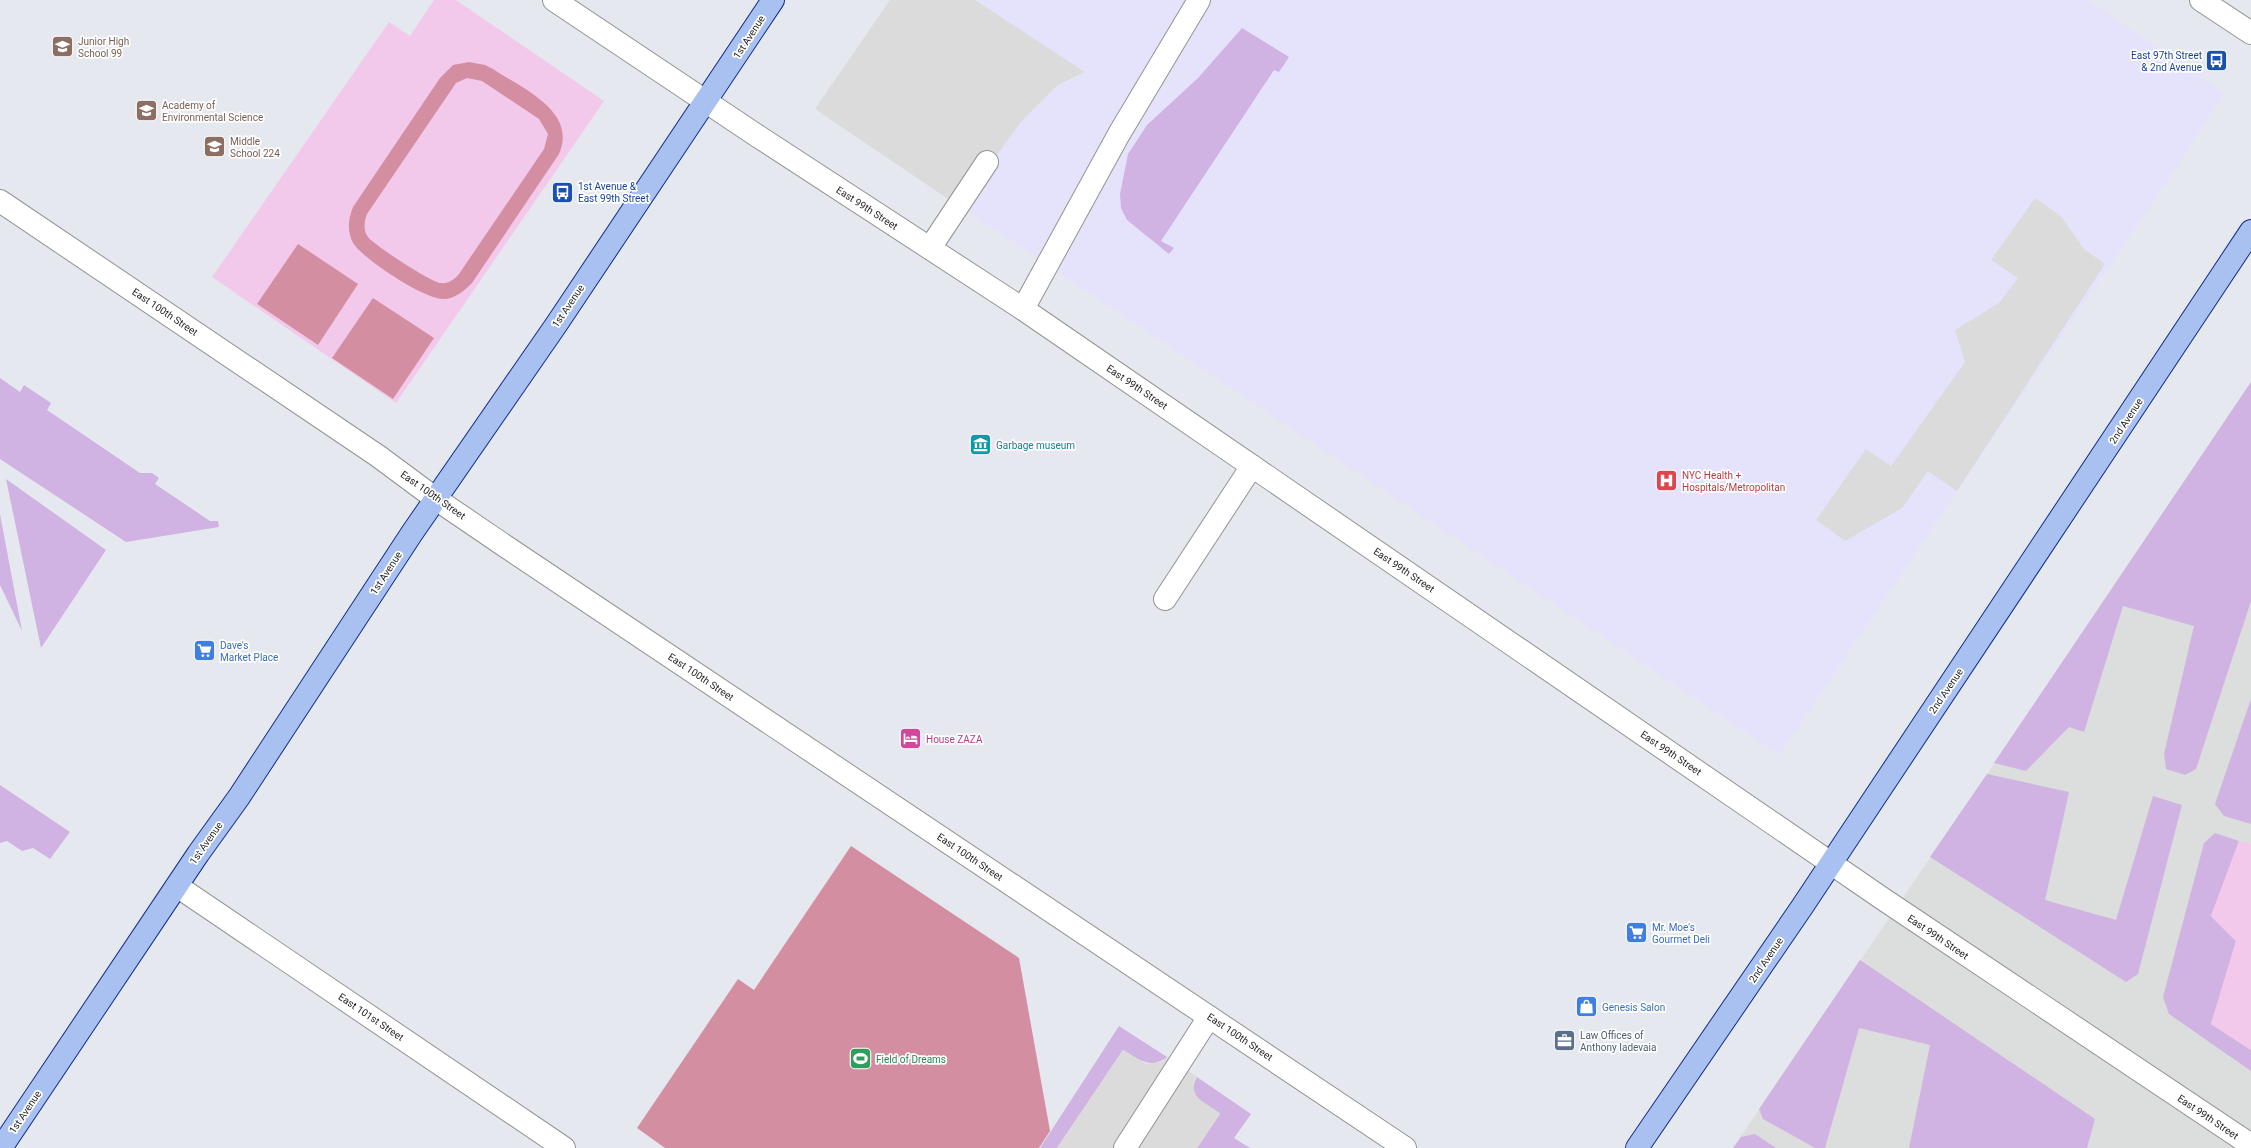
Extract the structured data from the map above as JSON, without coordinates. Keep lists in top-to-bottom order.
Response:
{
  "streets": {
    "main road": ["1st Avenue", "2nd Avenue"],
    "street": ["East 99th Street", "East 100th Street", "East 101st Street"]
  },
  "crossings": [
    ["1st Avenue", "East 99th Street"],
    ["1st Avenue", "East 100th Street"],
    ["1st Avenue", "East 101st Street"],
    ["East 99th Street", "2nd Avenue"]
  ],
  "places": {
    "school or university": ["Junior High School 99", "Academy of Environmental Science", "Middle School 224"],
    "bus stop": ["East 97th Street & 2nd Avenue", "1st Avenue & East 99th Street"],
    "museum": ["Garbage museum"],
    "hospital": ["NYC Health + Hospitals/Metropolitan"],
    "supermarket": ["Dave's Market Place", "Mr. Moe's Gourmet Deli"],
    "hotel": ["House ZAZA"],
    "shop": ["Genesis Salon"],
    "office": ["Law Offices of Anthony Iadevaia"],
    "sports": ["Field of Dreams"]
  }
}
